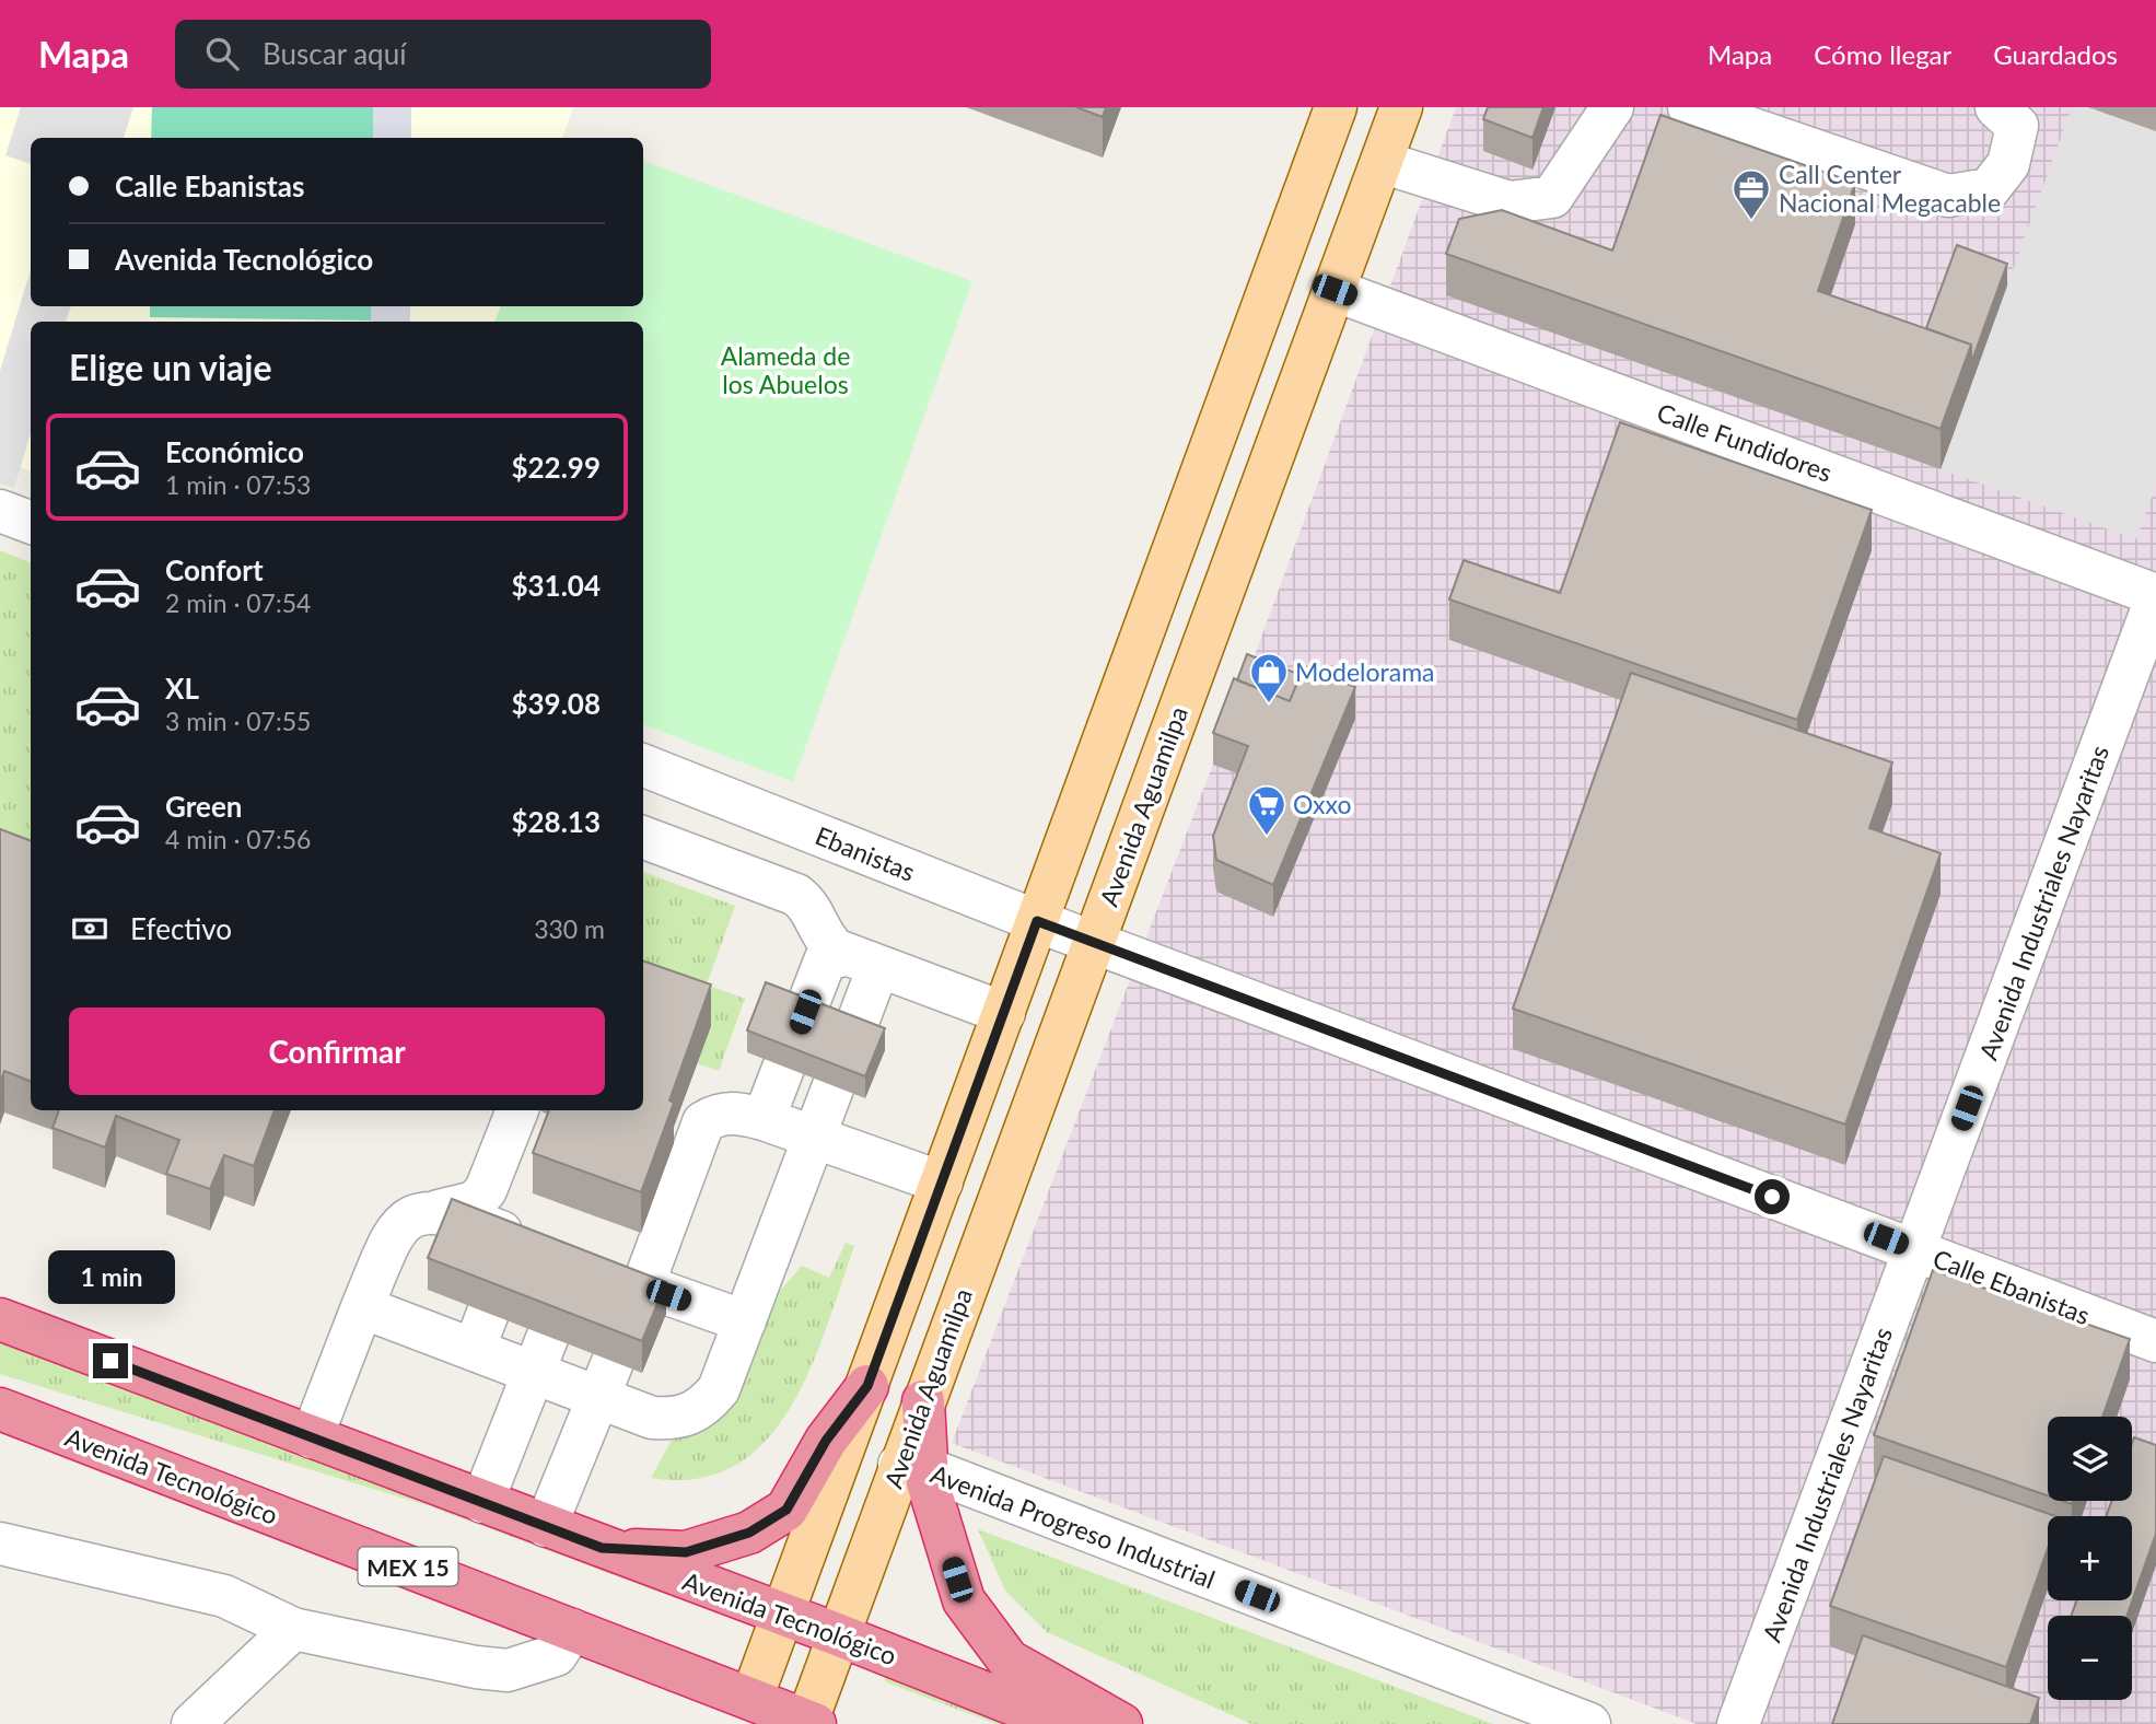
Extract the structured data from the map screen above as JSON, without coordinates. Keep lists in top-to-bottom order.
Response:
{
  "streets": {
    "highway": ["Avenida Tecnológico", "MEX 15"],
    "main road": ["Avenida Aguamilpa"],
    "street": [
      "Calle Fundidores",
      "Ebanistas",
      "Avenida Industriales Nayaritas",
      "Calle Ebanistas",
      "Avenida Progreso Industrial"
    ]
  },
  "crossings": [
    ["Calle Fundidores", "Avenida Aguamilpa"],
    ["Calle Fundidores", "Avenida Industriales Nayaritas"],
    ["Avenida Aguamilpa", "Ebanistas"],
    ["Avenida Aguamilpa", "Calle Ebanistas"],
    ["Avenida Aguamilpa", "Avenida Tecnológico"],
    ["Avenida Aguamilpa", "Avenida Progreso Industrial"],
    ["Ebanistas", "Calle Ebanistas"],
    ["Avenida Industriales Nayaritas", "Calle Ebanistas"]
  ],
  "parks": ["Alameda de los Abuelos"],
  "places": {
    "office": ["Call Center Nacional Megacable"],
    "shop": ["Modelorama"],
    "supermarket": ["Oxxo"]
  },
  "page": {
    "header": "Mapa",
    "search": "Buscar aquí",
    "nav": ["Mapa", "Cómo llegar", "Guardados"],
    "banner": ["Calle Ebanistas", "Avenida Tecnológico"],
    "heading": "Elige un viaje",
    "list": [
      {
        "name": "Económico",
        "note": "1 min · 07:53",
        "value": "$22.99"
      },
      {
        "name": "Confort",
        "note": "2 min · 07:54",
        "value": "$31.04"
      },
      {
        "name": "XL",
        "note": "3 min · 07:55",
        "value": "$39.08"
      },
      {
        "name": "Green",
        "note": "4 min · 07:56",
        "value": "$28.13"
      }
    ],
    "pay": ["Efectivo", "330 m"],
    "buttons": "Confirmar",
    "bubble": "1 min",
    "map_buttons": ["+", "−"]
  }
}
